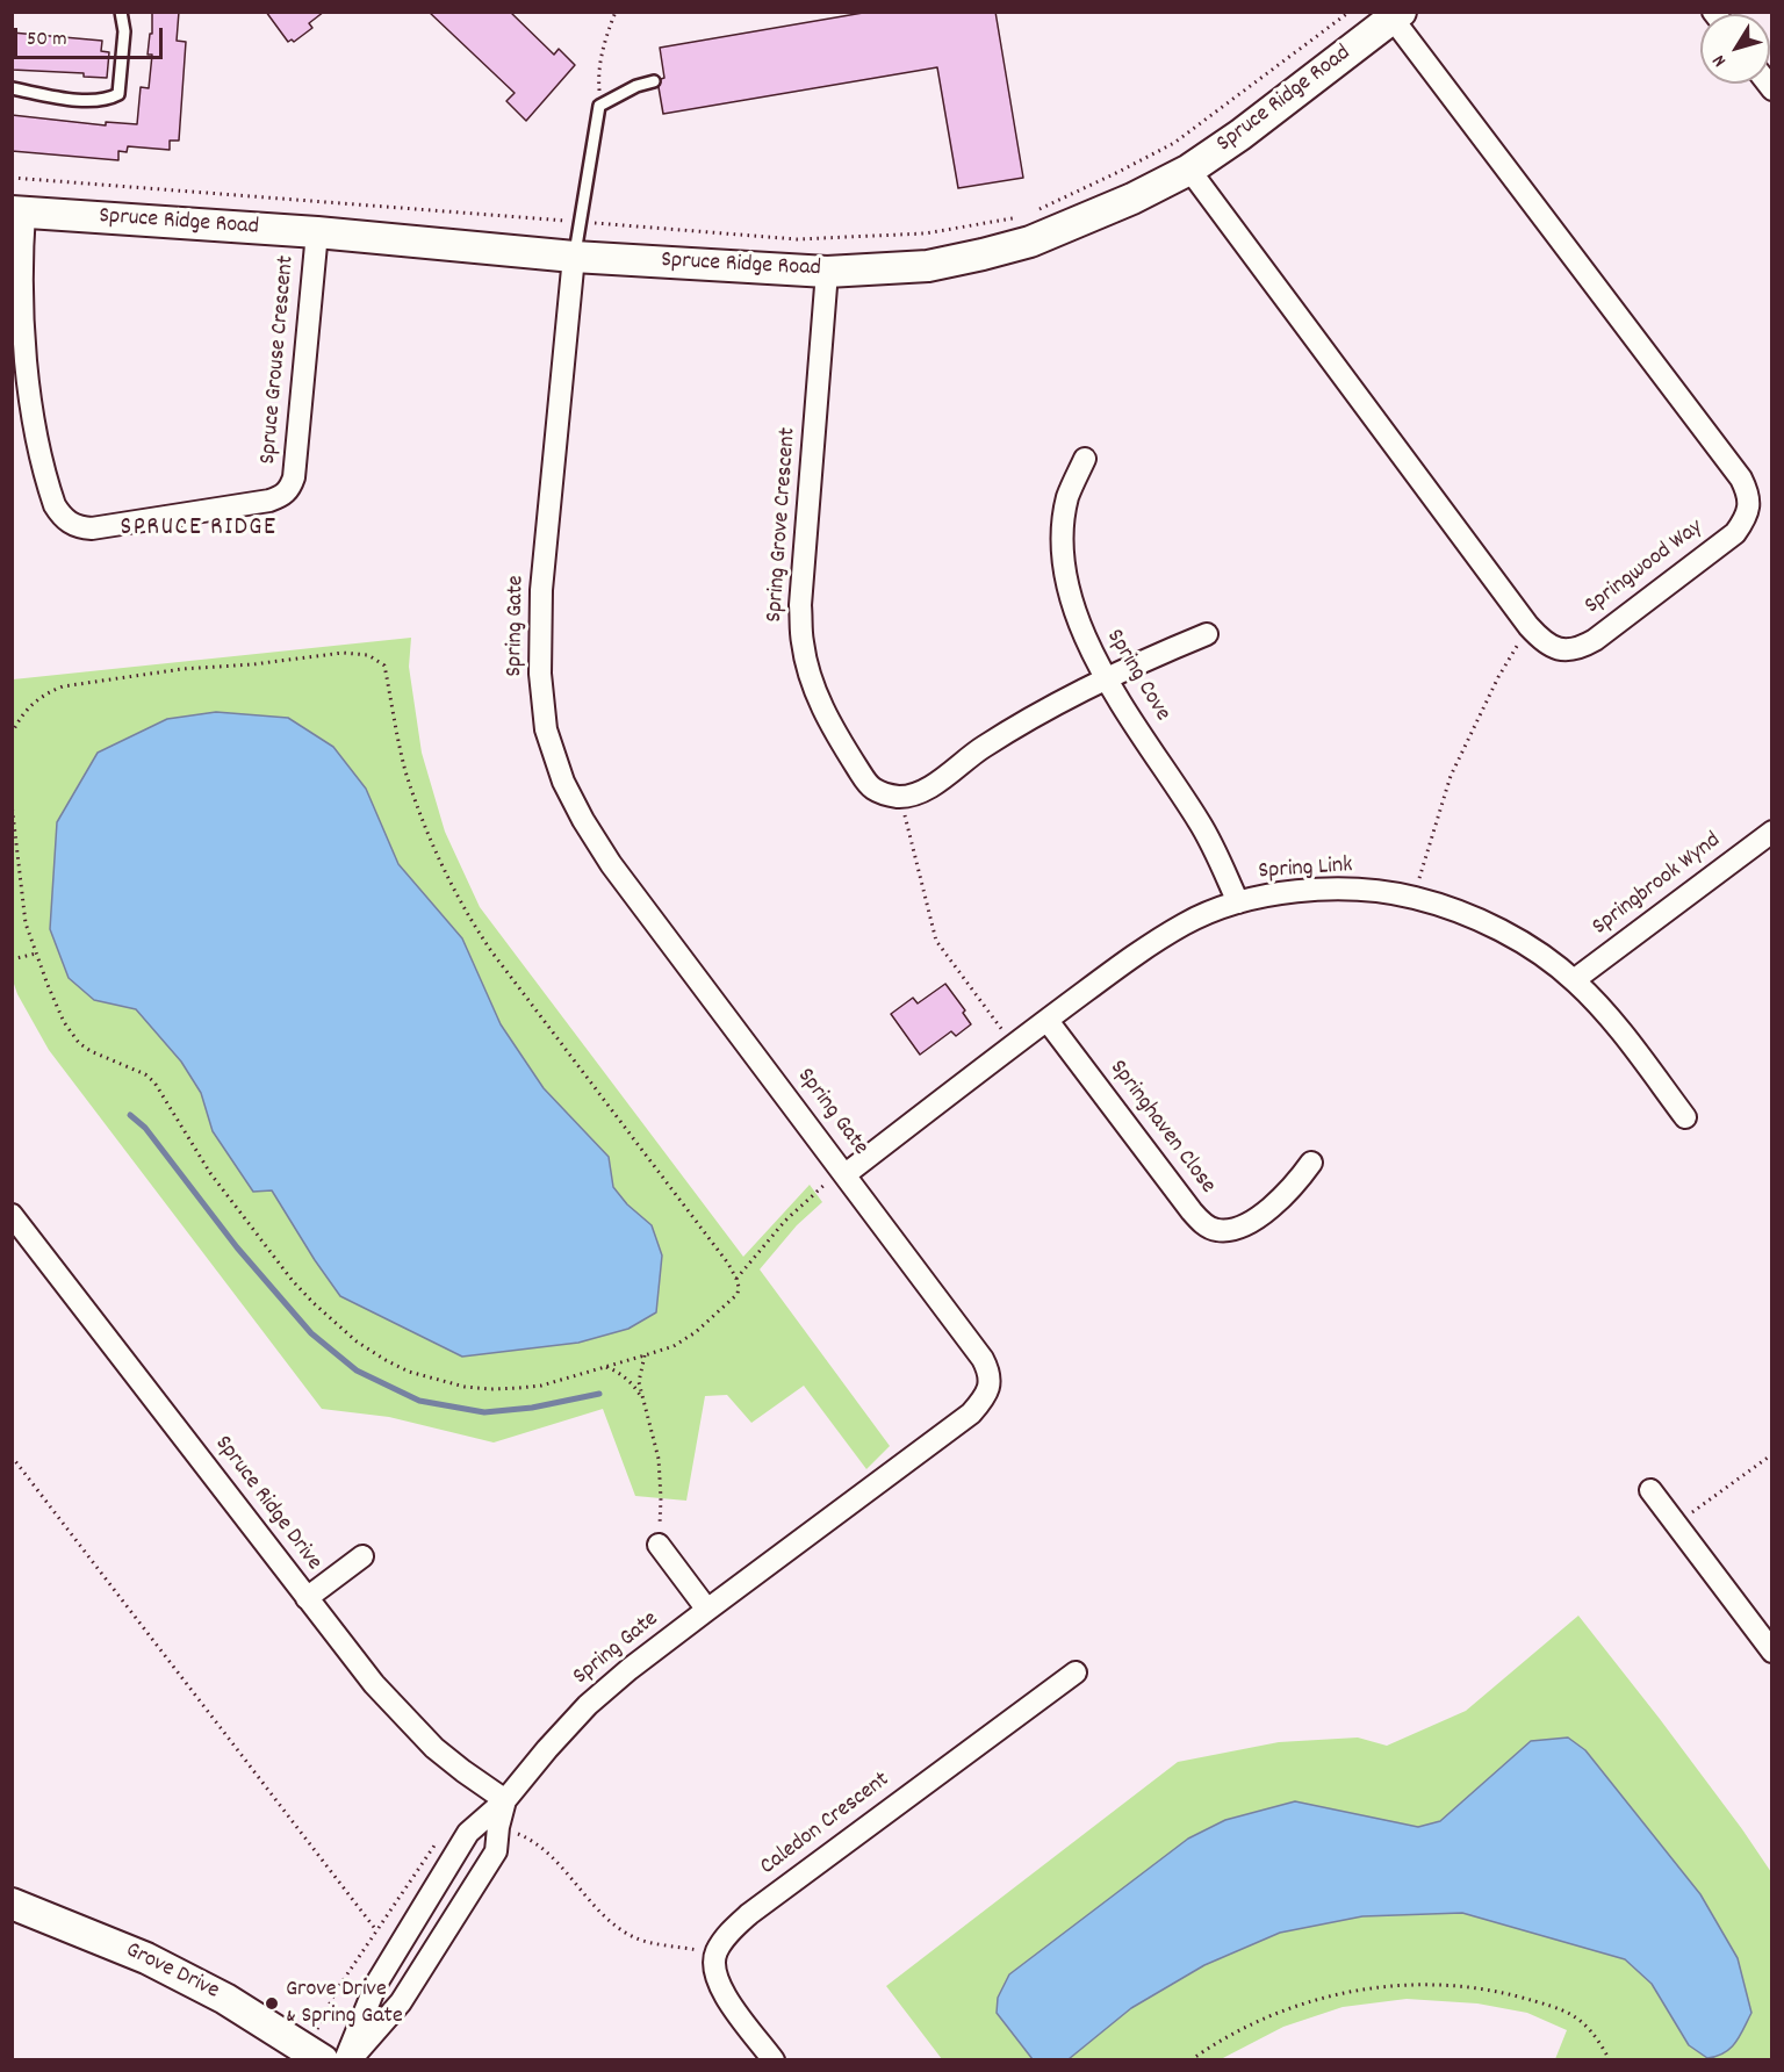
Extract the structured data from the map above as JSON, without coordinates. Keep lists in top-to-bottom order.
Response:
{
  "streets": {
    "street": [
      "Spruce Ridge Road",
      "Spruce Grouse Crescent",
      "Spring Grove Crescent",
      "Springwood Way",
      "Spring Gate",
      "Spring Cove",
      "Spring Link",
      "Springbrook Wynd",
      "Springhaven Close",
      "Spruce Ridge Drive",
      "Caledon Crescent",
      "Grove Drive"
    ]
  },
  "crossings": [
    ["Spruce Ridge Road", "Spruce Grouse Crescent"],
    ["Spruce Ridge Road", "Spring Grove Crescent"],
    ["Spruce Ridge Road", "Springwood Way"],
    ["Spruce Ridge Road", "Spring Gate"],
    ["Spring Gate", "Spring Link"],
    ["Spring Gate", "Spruce Ridge Drive"],
    ["Spring Cove", "Spring Link"],
    ["Spring Link", "Springbrook Wynd"],
    ["Spring Link", "Springhaven Close"]
  ],
  "districts": ["SPRUCE RIDGE"],
  "places": ["Grove Drive & Spring Gate"],
  "scale_bar": "50 m",
  "north": "bottom left"
}
